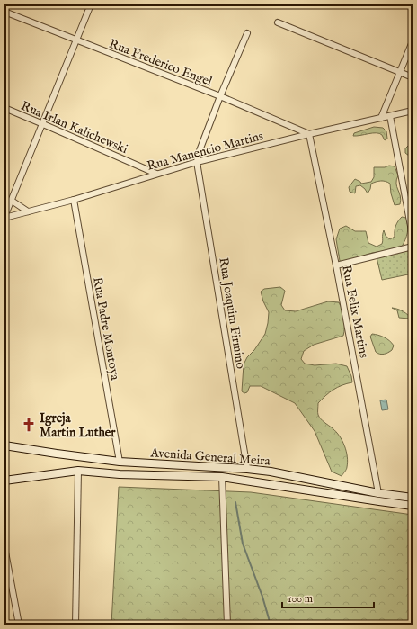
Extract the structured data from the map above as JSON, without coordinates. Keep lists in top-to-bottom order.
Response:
{
  "streets": {
    "main road": ["Avenida General Meira"],
    "street": [
      "Rua Frederico Engel",
      "Rua Irlan Kalichewski",
      "Rua Manencio Martins",
      "Rua Felix Martins",
      "Rua Joaquim Firmino",
      "Rua Padre Montoya"
    ]
  },
  "crossings": [
    ["Rua Frederico Engel", "Rua Manencio Martins"],
    ["Rua Frederico Engel", "Rua Felix Martins"],
    ["Rua Irlan Kalichewski", "Rua Manencio Martins"],
    ["Rua Manencio Martins", "Rua Felix Martins"],
    ["Rua Manencio Martins", "Rua Joaquim Firmino"],
    ["Rua Manencio Martins", "Rua Padre Montoya"],
    ["Rua Felix Martins", "Avenida General Meira"],
    ["Rua Joaquim Firmino", "Avenida General Meira"],
    ["Rua Padre Montoya", "Avenida General Meira"]
  ],
  "places": {
    "church": ["Igreja Martin Luther"]
  },
  "scale_bar": "100 m"
}
